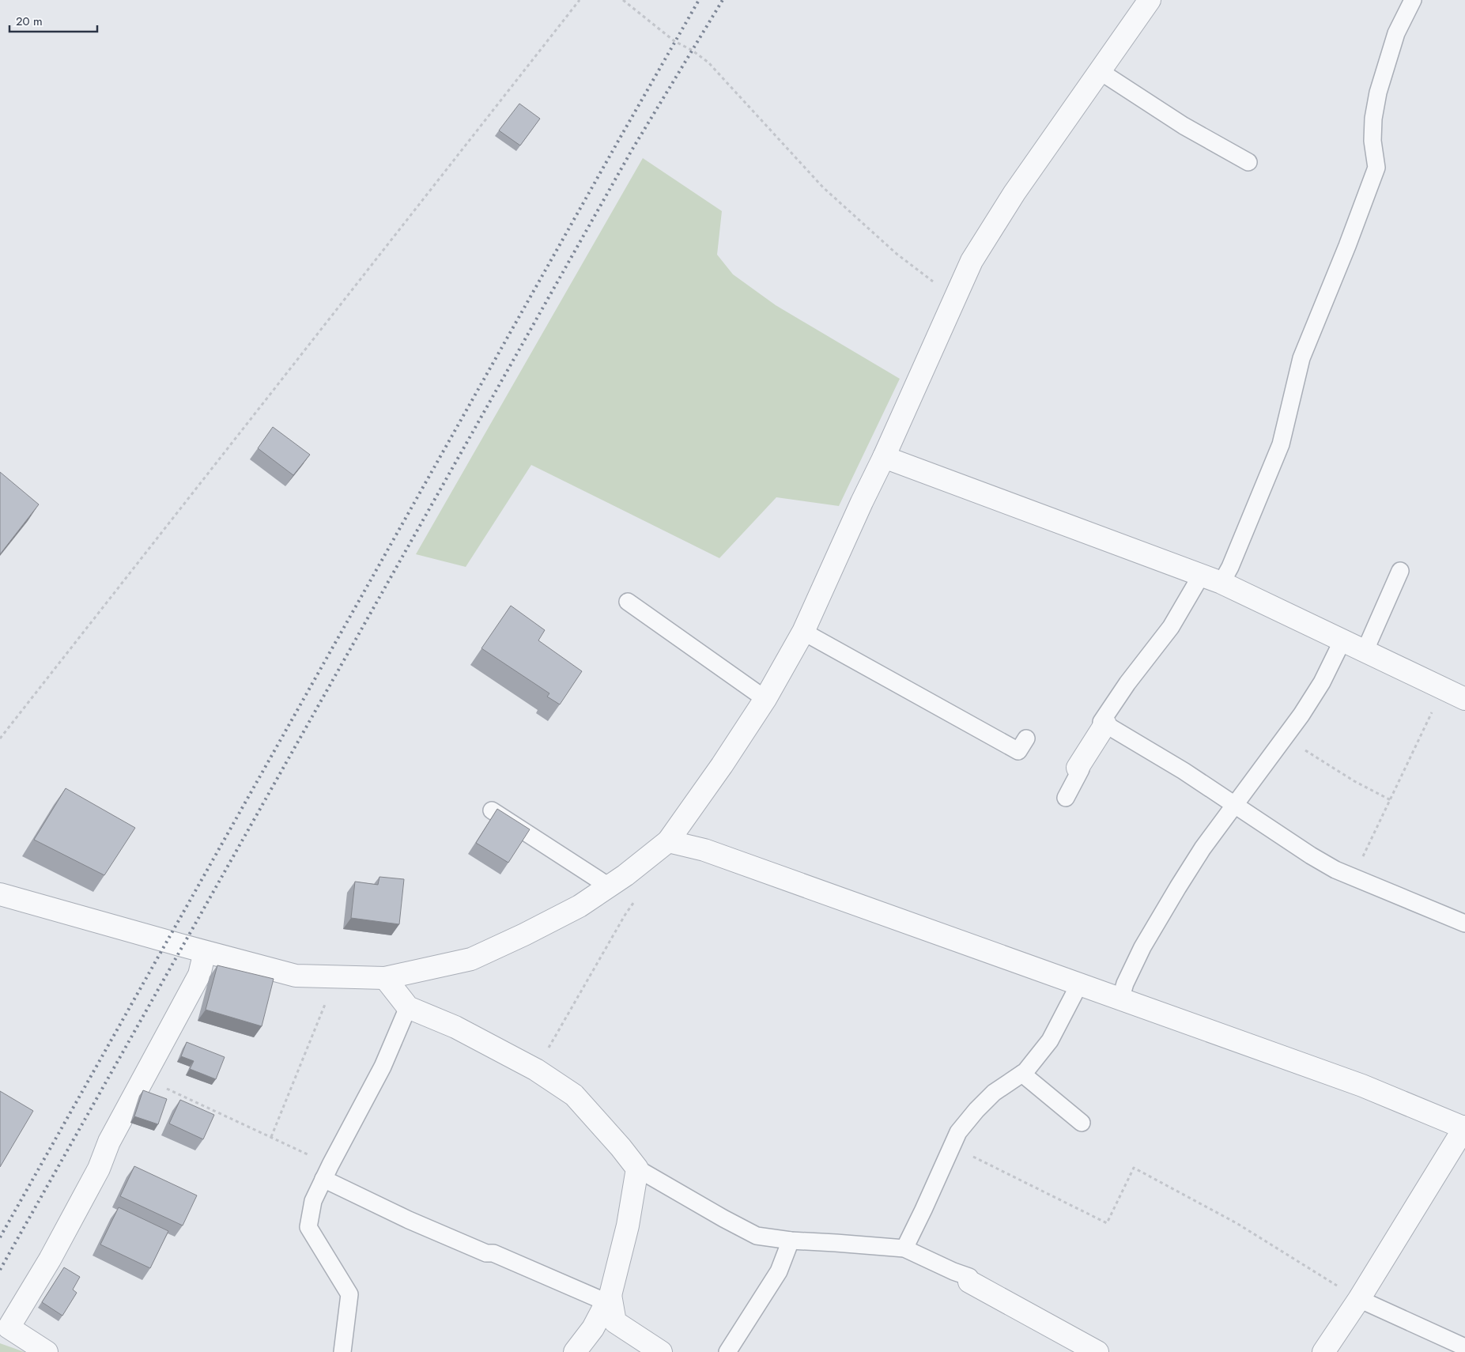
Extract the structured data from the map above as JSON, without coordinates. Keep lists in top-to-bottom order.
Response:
{
  "scale_bar": "20 m"
}
